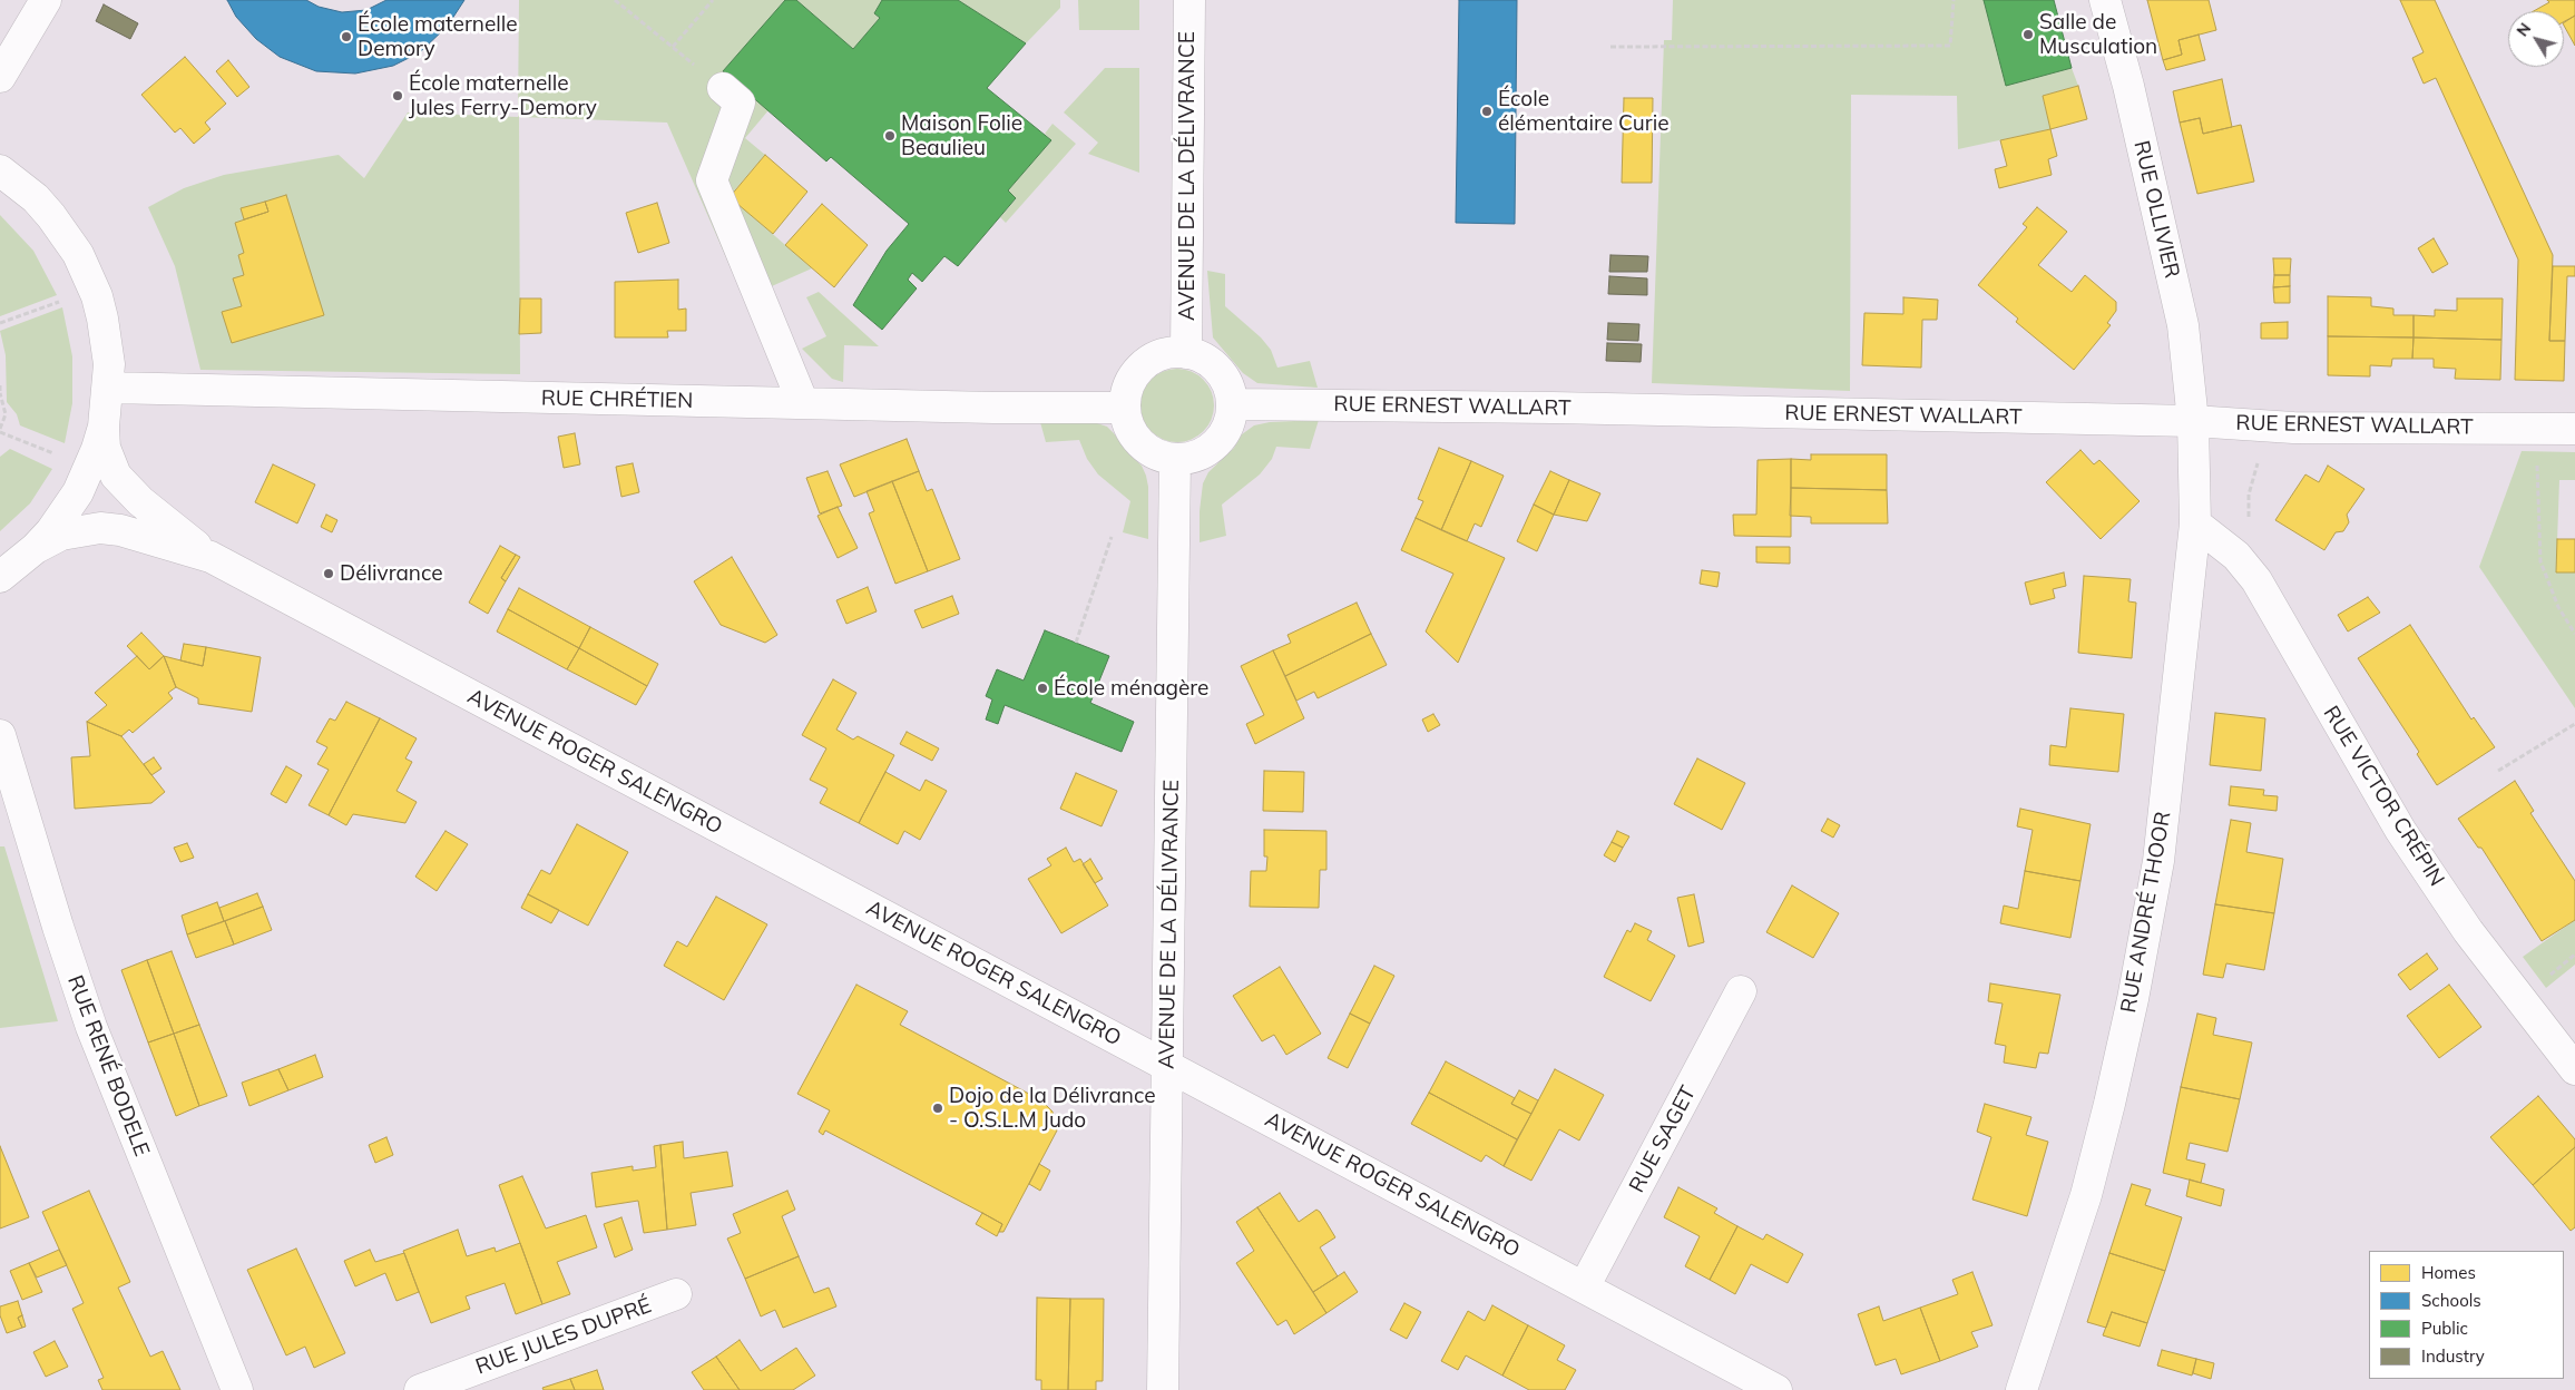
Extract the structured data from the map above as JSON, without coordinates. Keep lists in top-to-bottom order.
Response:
{
  "streets": {
    "street": [
      "AVENUE DE LA DÉLIVRANCE",
      "RUE OLLIVIER",
      "RUE CHRÉTIEN",
      "RUE ERNEST WALLART",
      "AVENUE ROGER SALENGRO",
      "RUE VICTOR CRÉPIN",
      "RUE ANDRÉ THOOR",
      "RUE RENÉ BODELE",
      "RUE SAGET",
      "RUE JULES DUPRÉ"
    ]
  },
  "crossings": [
    ["AVENUE DE LA DÉLIVRANCE", "RUE CHRÉTIEN"],
    ["AVENUE DE LA DÉLIVRANCE", "RUE ERNEST WALLART"],
    ["AVENUE DE LA DÉLIVRANCE", "AVENUE ROGER SALENGRO"],
    ["RUE OLLIVIER", "RUE ERNEST WALLART"],
    ["RUE OLLIVIER", "RUE ANDRÉ THOOR"],
    ["RUE CHRÉTIEN", "RUE ERNEST WALLART"],
    ["RUE ERNEST WALLART", "RUE ANDRÉ THOOR"],
    ["AVENUE ROGER SALENGRO", "RUE SAGET"],
    ["RUE VICTOR CRÉPIN", "RUE ANDRÉ THOOR"]
  ],
  "places": [
    "Salle de Musculation",
    "École maternelle Demory",
    "École maternelle Jules Ferry-Demory",
    "École élémentaire Curie",
    "Maison Folie Beaulieu",
    "Délivrance",
    "École ménagère",
    "Dojo de la Délivrance - O.S.L.M Judo"
  ],
  "legend": [
    "Homes",
    "Schools",
    "Public",
    "Industry"
  ],
  "north": "top left"
}
